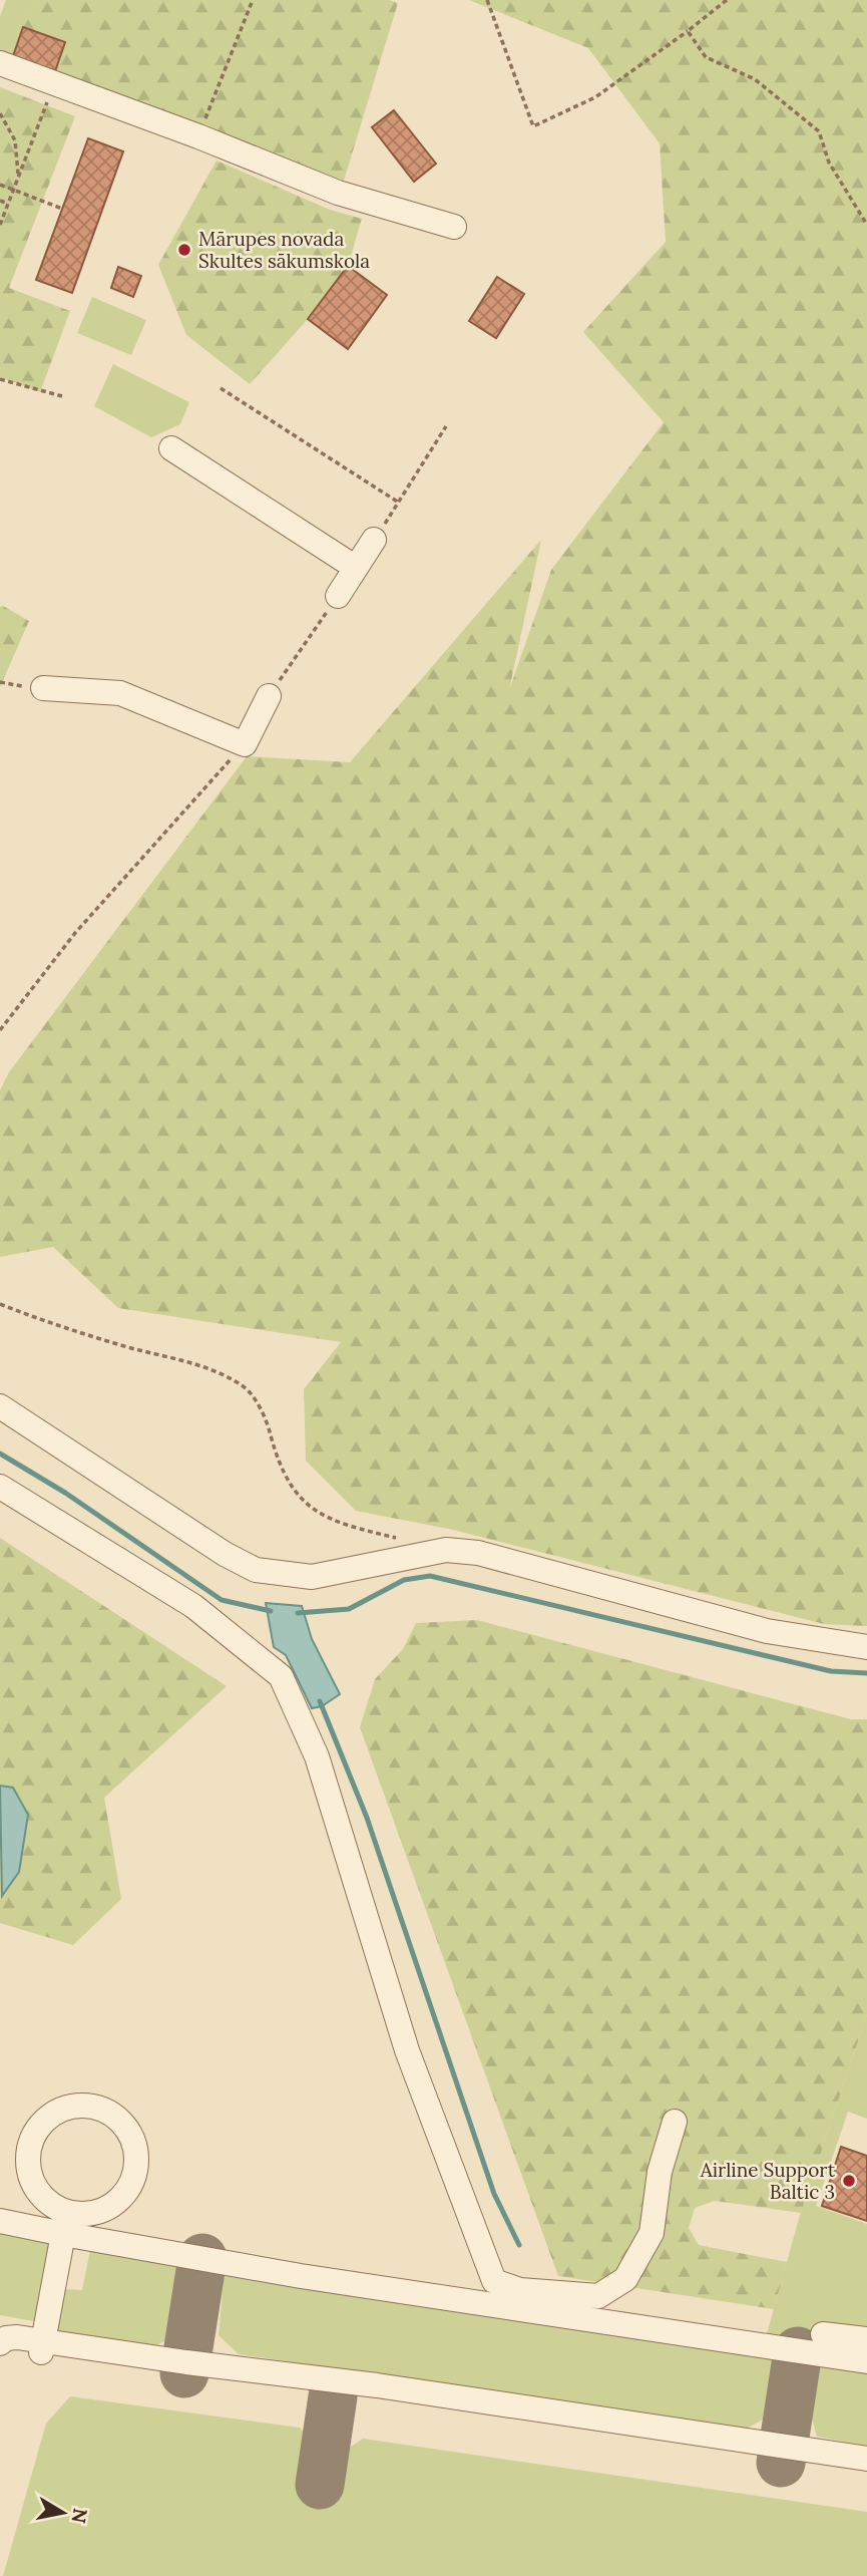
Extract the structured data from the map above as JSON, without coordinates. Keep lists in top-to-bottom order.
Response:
{
  "places": ["Mārupes novada Skultes sākumskola", "Airline Support Baltic 3"],
  "north": "right"
}
